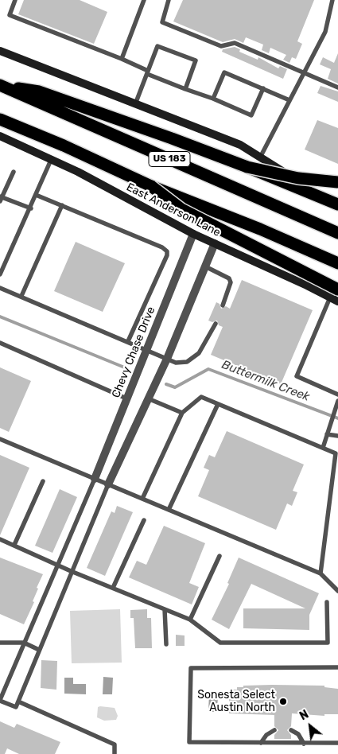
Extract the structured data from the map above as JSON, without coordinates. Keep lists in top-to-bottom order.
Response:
{
  "streets": {
    "highway": ["US 183"],
    "main road": ["East Anderson Lane"],
    "street": ["Chevy Chase Drive"]
  },
  "crossings": [
    ["East Anderson Lane", "Chevy Chase Drive"]
  ],
  "water": ["Buttermilk Creek"],
  "places": ["Sonesta Select Austin North"],
  "north": "top left"
}
